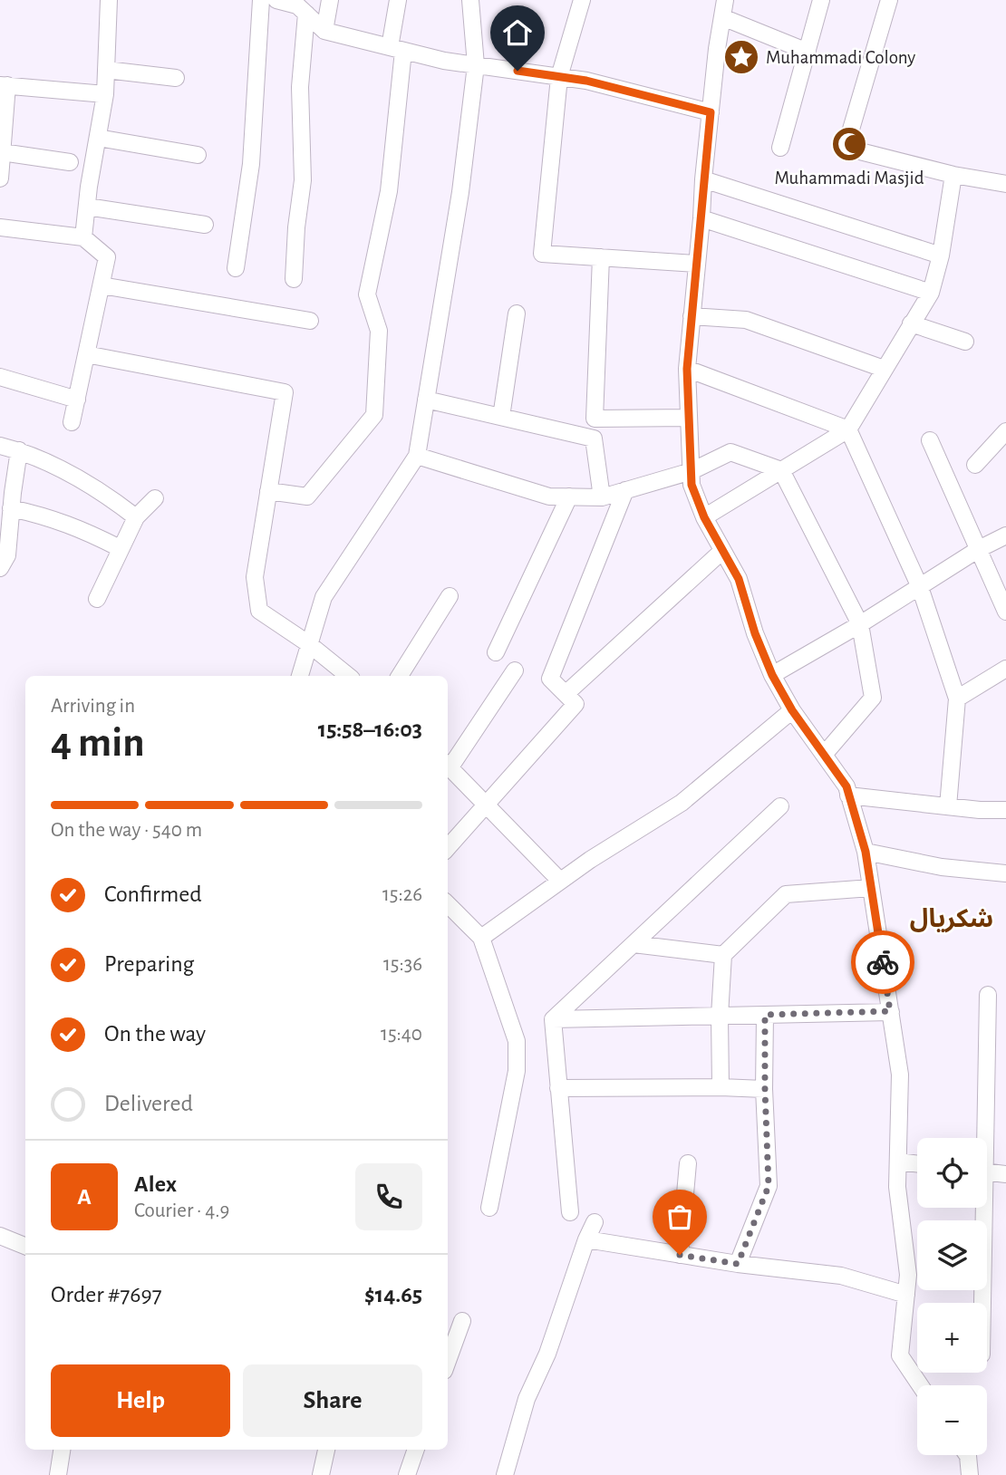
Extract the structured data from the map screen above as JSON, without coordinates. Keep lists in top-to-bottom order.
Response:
{
  "districts": ["شکریال"],
  "places": {
    "place": ["Muhammadi Colony"],
    "mosque": ["Muhammadi Masjid"]
  },
  "page": {
    "heading": ["4 min", "Arriving in", "15:58–16:03"],
    "panel": [
      "Alex",
      "Courier · 4.9",
      "Order #7697",
      "$14.65"
    ],
    "bar": "On the way · 540 m",
    "list": [
      ["Confirmed", "15:26"],
      ["Preparing", "15:36"],
      ["On the way", "15:40"],
      "Delivered"
    ],
    "map_buttons": ["+", "−"],
    "round": "A",
    "buttons": ["Help", "Share"]
  }
}
